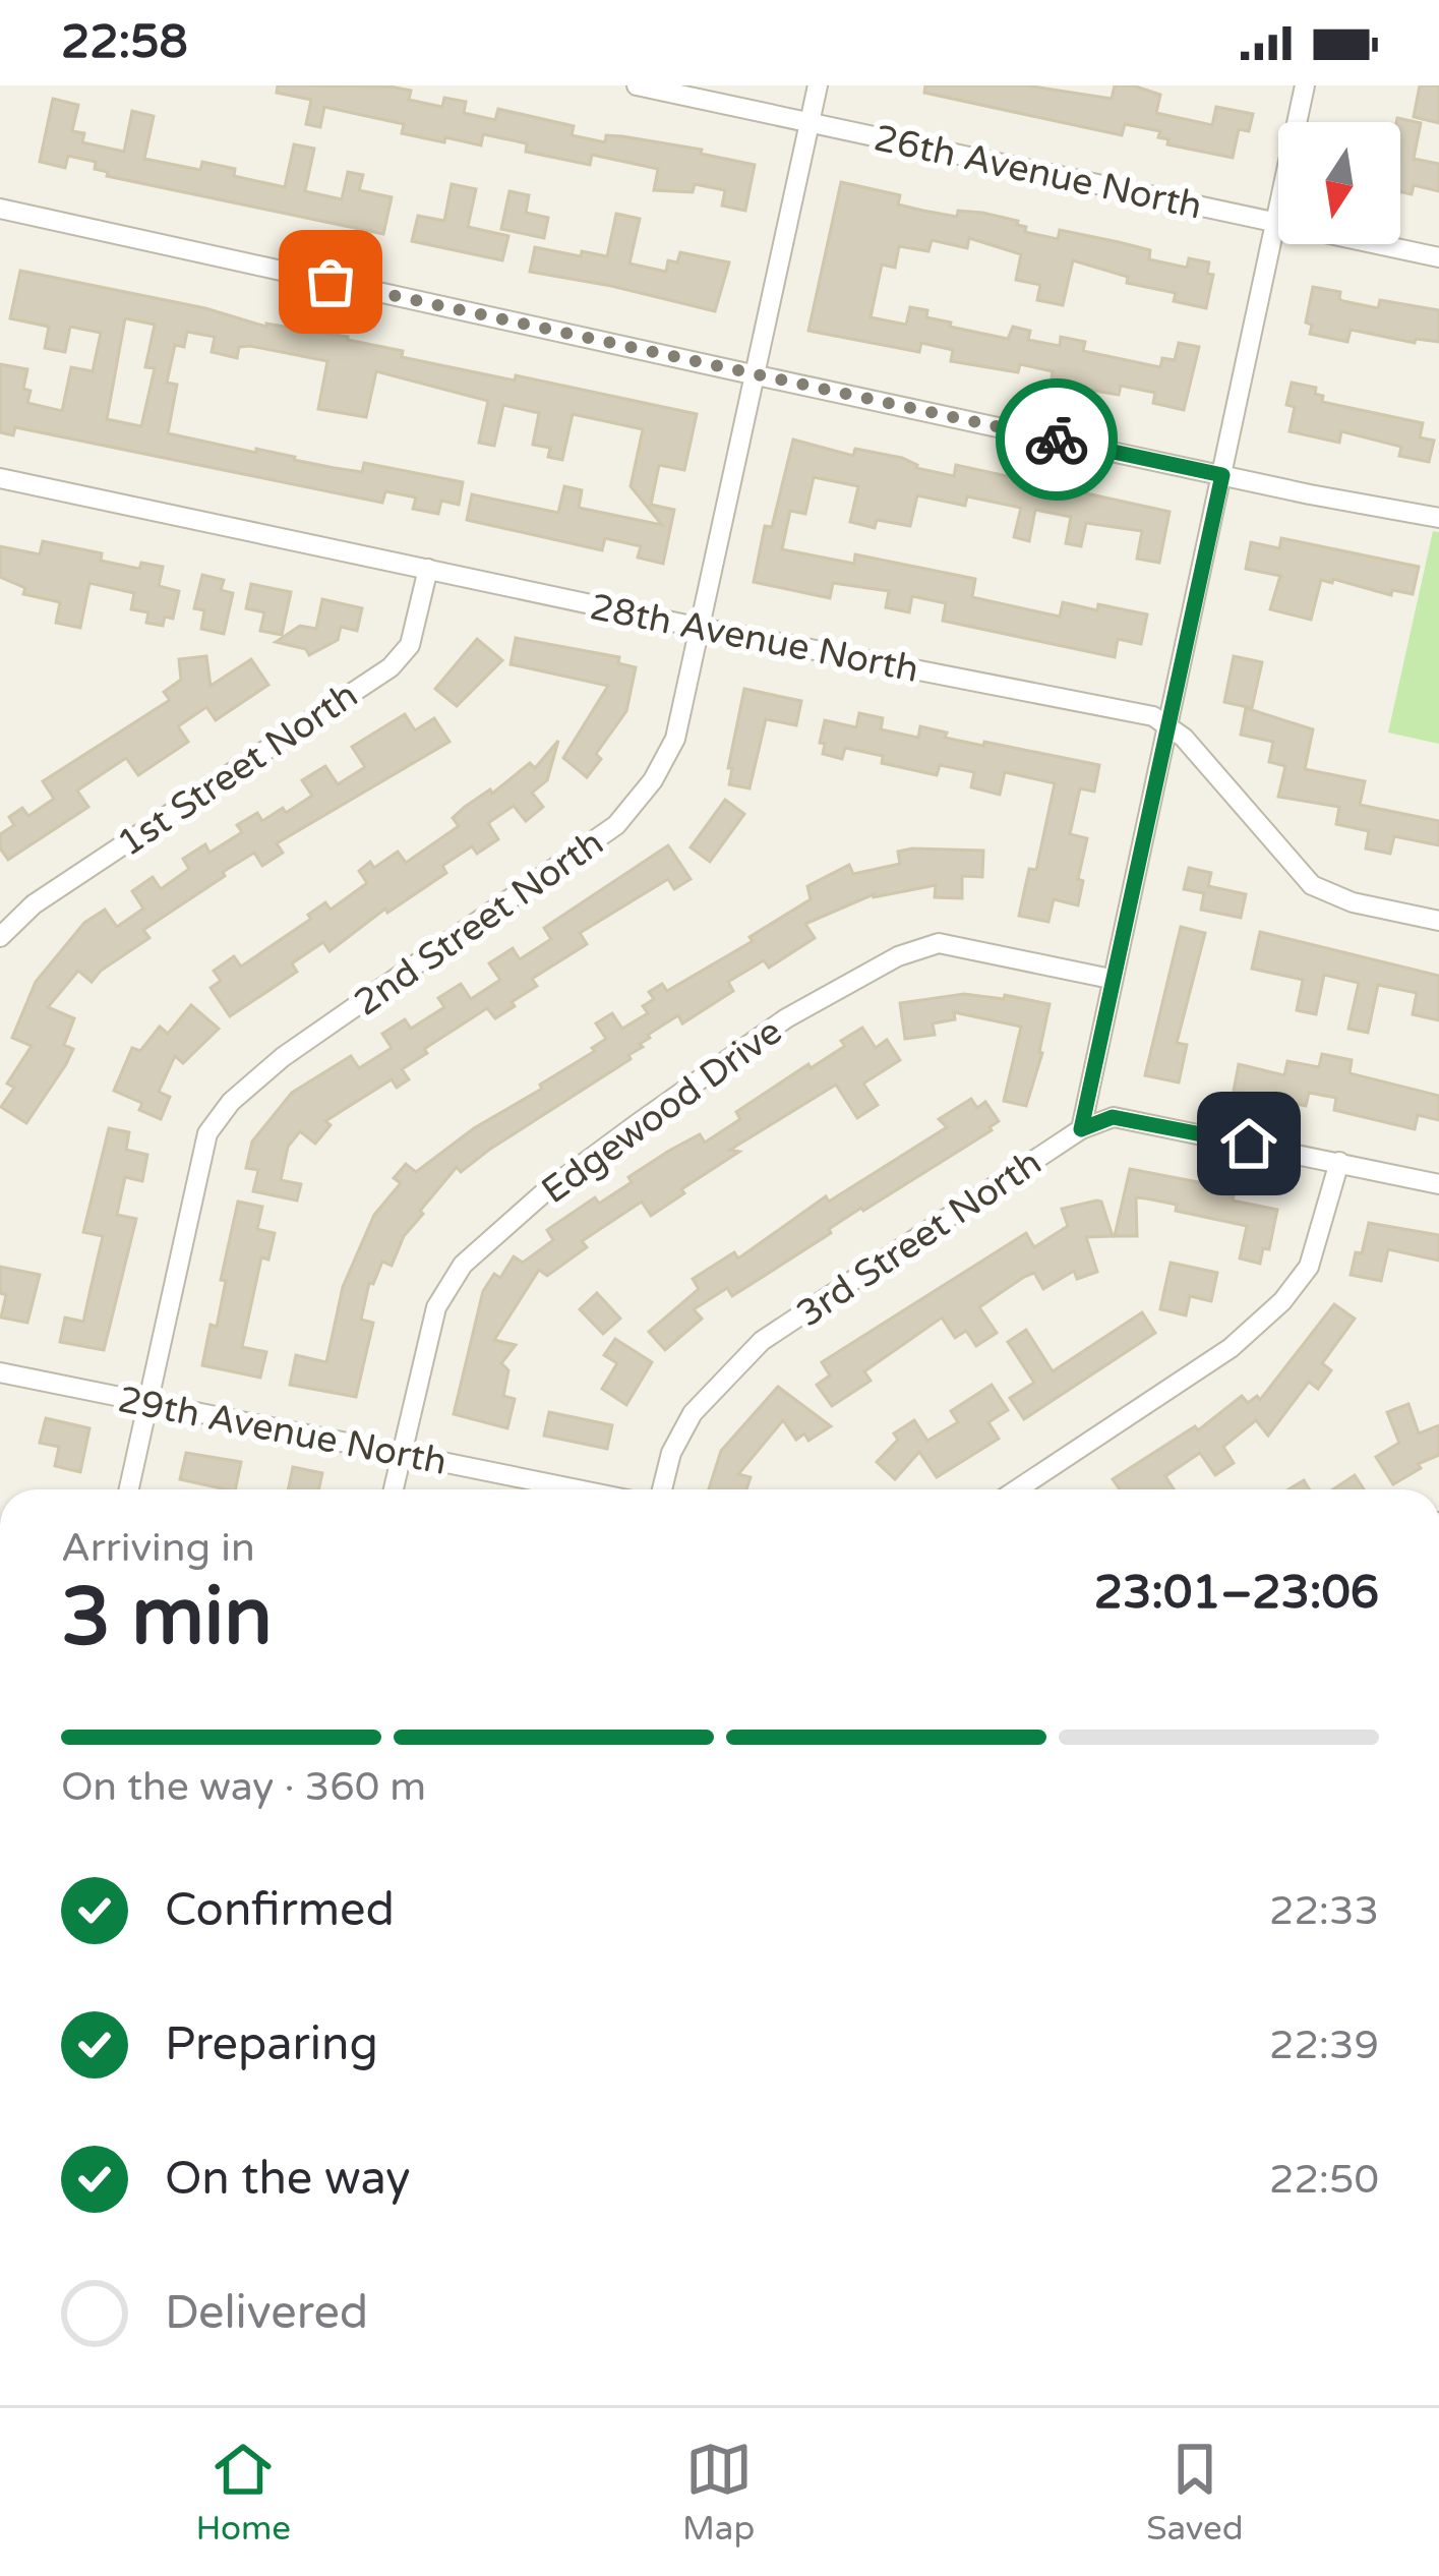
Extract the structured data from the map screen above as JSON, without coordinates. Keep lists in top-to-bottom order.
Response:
{
  "streets": {
    "street": [
      "26th Avenue North",
      "28th Avenue North",
      "1st Street North",
      "2nd Street North",
      "Edgewood Drive",
      "3rd Street North",
      "29th Avenue North"
    ]
  },
  "crossings": [
    ["26th Avenue North", "2nd Street North"],
    ["26th Avenue North", "3rd Street North"],
    ["28th Avenue North", "1st Street North"],
    ["28th Avenue North", "2nd Street North"],
    ["28th Avenue North", "3rd Street North"],
    ["2nd Street North", "29th Avenue North"],
    ["Edgewood Drive", "3rd Street North"],
    ["Edgewood Drive", "29th Avenue North"]
  ],
  "north": "bottom",
  "page": {
    "status": "22:58",
    "heading": ["3 min", "Arriving in", "23:01–23:06"],
    "bar": "On the way · 360 m",
    "list": [
      ["Confirmed", "22:33"],
      ["Preparing", "22:39"],
      ["On the way", "22:50"],
      "Delivered"
    ],
    "tabs": ["Home", "Map", "Saved"]
  }
}
